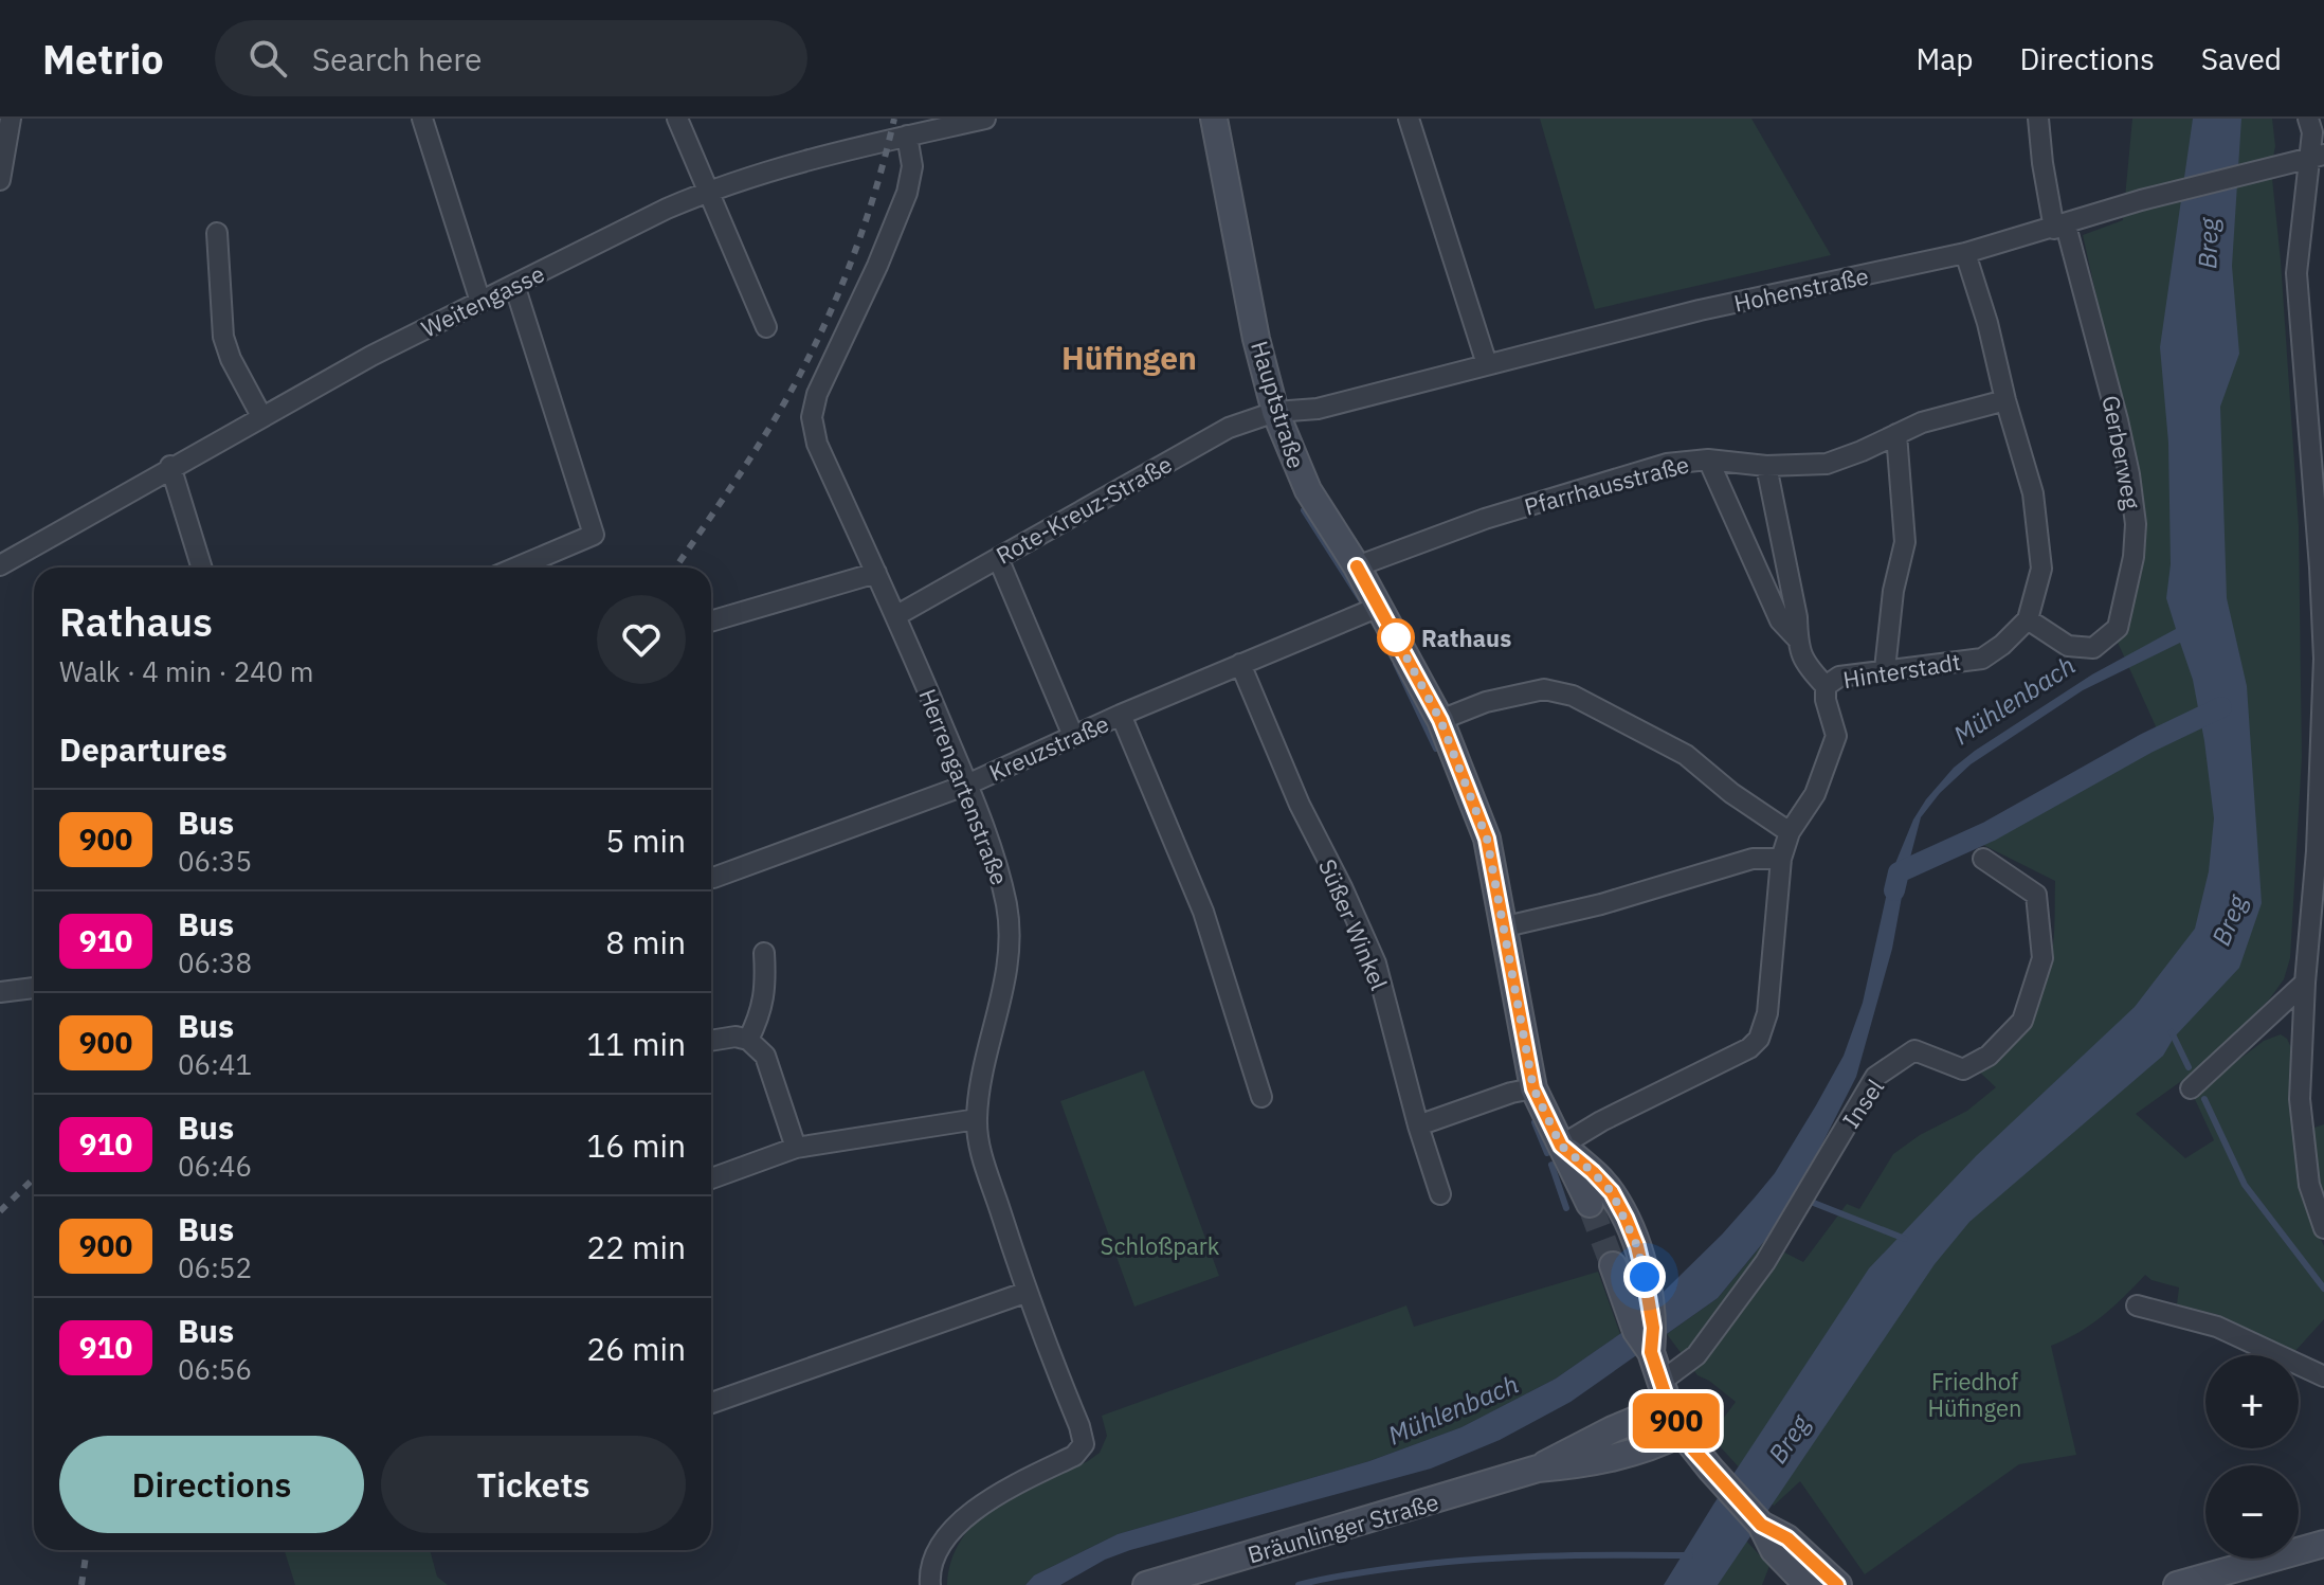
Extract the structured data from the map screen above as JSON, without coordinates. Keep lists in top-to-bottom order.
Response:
{
  "streets": {
    "main road": ["Hauptstraße", "Bräunlinger Straße"],
    "street": [
      "Hohenstraße",
      "Weitengasse",
      "Gerberweg",
      "Pfarrhausstraße",
      "Rote-Kreuz-Straße",
      "Hinterstadt",
      "Kreuzstraße",
      "Herrengartenstraße",
      "Süßer Winkel",
      "Insel"
    ]
  },
  "crossings": [
    ["Hohenstraße", "Hauptstraße"],
    ["Hohenstraße", "Gerberweg"],
    ["Hohenstraße", "Rote-Kreuz-Straße"],
    ["Weitengasse", "Herrengartenstraße"],
    ["Hauptstraße", "Pfarrhausstraße"],
    ["Hauptstraße", "Rote-Kreuz-Straße"],
    ["Hauptstraße", "Hinterstadt"],
    ["Hauptstraße", "Kreuzstraße"],
    ["Hauptstraße", "Insel"],
    ["Hauptstraße", "Bräunlinger Straße"],
    ["Gerberweg", "Hinterstadt"],
    ["Rote-Kreuz-Straße", "Herrengartenstraße"],
    ["Kreuzstraße", "Herrengartenstraße"],
    ["Kreuzstraße", "Süßer Winkel"],
    ["Insel", "Bräunlinger Straße"]
  ],
  "districts": ["Hüfingen"],
  "water": ["Breg", "Mühlenbach"],
  "parks": ["Schloßpark", "Friedhof Hüfingen"],
  "places": ["Rathaus"],
  "lines": ["bus line 900"],
  "page": {
    "header": "Metrio",
    "search": "Search here",
    "nav": ["Map", "Directions", "Saved"],
    "on_map": "900",
    "heading": [
      ["Rathaus", "Walk · 4 min · 240 m"],
      "Departures"
    ],
    "list": [
      {
        "mark": "900",
        "name": "Bus",
        "note": "06:35",
        "value": "5 min"
      },
      {
        "mark": "910",
        "name": "Bus",
        "note": "06:38",
        "value": "8 min"
      },
      {
        "mark": "900",
        "name": "Bus",
        "note": "06:41",
        "value": "11 min"
      },
      {
        "mark": "910",
        "name": "Bus",
        "note": "06:46",
        "value": "16 min"
      },
      {
        "mark": "900",
        "name": "Bus",
        "note": "06:52",
        "value": "22 min"
      },
      {
        "mark": "910",
        "name": "Bus",
        "note": "06:56",
        "value": "26 min"
      }
    ],
    "map_buttons": ["+", "−"],
    "buttons": ["Directions", "Tickets"]
  }
}
